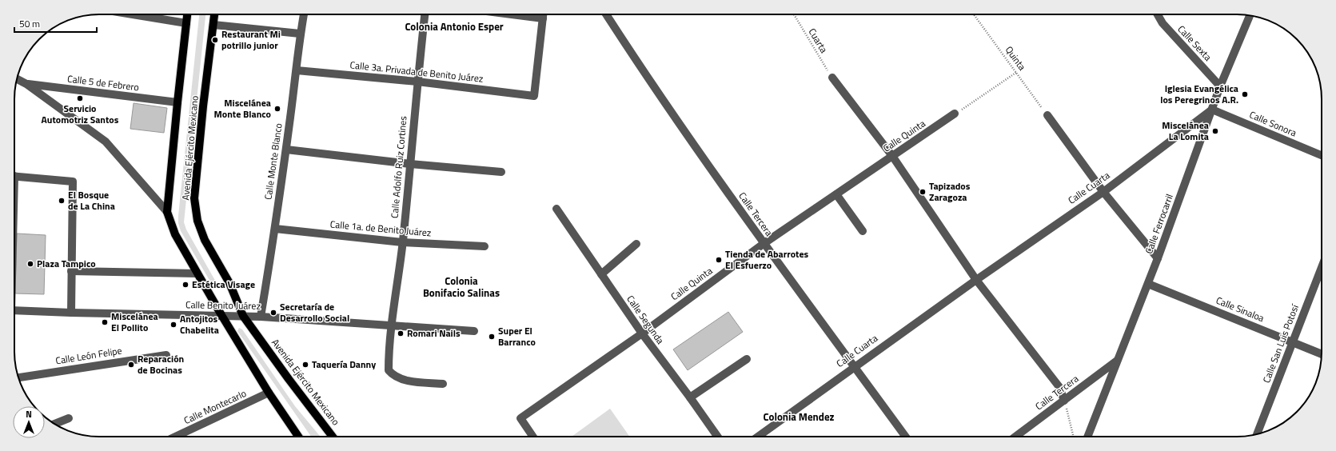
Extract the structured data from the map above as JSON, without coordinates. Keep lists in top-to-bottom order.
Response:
{
  "streets": {
    "main road": ["Avenida Ejército Mexicano"],
    "street": [
      "Calle Sexta",
      "Calle 3a. Privada de Benito Juárez",
      "Calle 5 de Febrero",
      "Calle Sonora",
      "Calle Quinta",
      "Calle Monte Blanco",
      "Calle Adolfo Ruiz Cortines",
      "Calle Cuarta",
      "Calle Tercera",
      "Calle Ferrocarril",
      "Calle 1a. de Benito Juárez",
      "Calle Benito Juárez",
      "Calle Sinaloa",
      "Calle Segunda",
      "Calle San Luis Potosí",
      "Calle León Felipe",
      "Calle Montecarlo"
    ],
    "path": ["Cuarta", "Quinta"]
  },
  "crossings": [
    ["Calle Sexta", "Calle Ferrocarril"],
    ["Calle 3a. Privada de Benito Juárez", "Calle Monte Blanco"],
    ["Calle 3a. Privada de Benito Juárez", "Calle Adolfo Ruiz Cortines"],
    ["Calle 5 de Febrero", "Avenida Ejército Mexicano"],
    ["Calle Sonora", "Calle Cuarta"],
    ["Calle Sonora", "Calle Ferrocarril"],
    ["Calle Quinta", "Calle Tercera"],
    ["Calle Quinta", "Calle Segunda"],
    ["Avenida Ejército Mexicano", "Calle Benito Juárez"],
    ["Avenida Ejército Mexicano", "Calle Montecarlo"],
    ["Calle Monte Blanco", "Calle 1a. de Benito Juárez"],
    ["Calle Monte Blanco", "Calle Benito Juárez"],
    ["Calle Adolfo Ruiz Cortines", "Calle 1a. de Benito Juárez"],
    ["Calle Adolfo Ruiz Cortines", "Calle Benito Juárez"],
    ["Calle Cuarta", "Calle Tercera"],
    ["Calle Cuarta", "Calle Ferrocarril"],
    ["Calle Tercera", "Calle Ferrocarril"],
    ["Calle Ferrocarril", "Calle Sinaloa"],
    ["Calle Sinaloa", "Calle San Luis Potosí"]
  ],
  "districts": ["Colonia Antonio Esper", "Colonia Bonifacio Salinas", "Colonia Mendez"],
  "places": [
    "Restaurant Mi potrillo junior",
    "Iglesia Evangélica los Peregrinos A.R.",
    "Servicio Automotriz Santos",
    "Miscelánea Monte Blanco",
    "Miscelánea La Lomita",
    "Tapizados Zaragoza",
    "El Bosque de La China",
    "Tienda de Abarrotes El Esfuerzo",
    "Plaza Tampico",
    "Estética Visage",
    "Secretaría de Desarrollo Social",
    "Miscelánea El Pollito",
    "Antojitos Chabelita",
    "Romari Nails",
    "Super El Barranco",
    "Reparación de Bocinas",
    "Taquería Danny"
  ],
  "scale_bar": "50 m",
  "north": "top"
}
